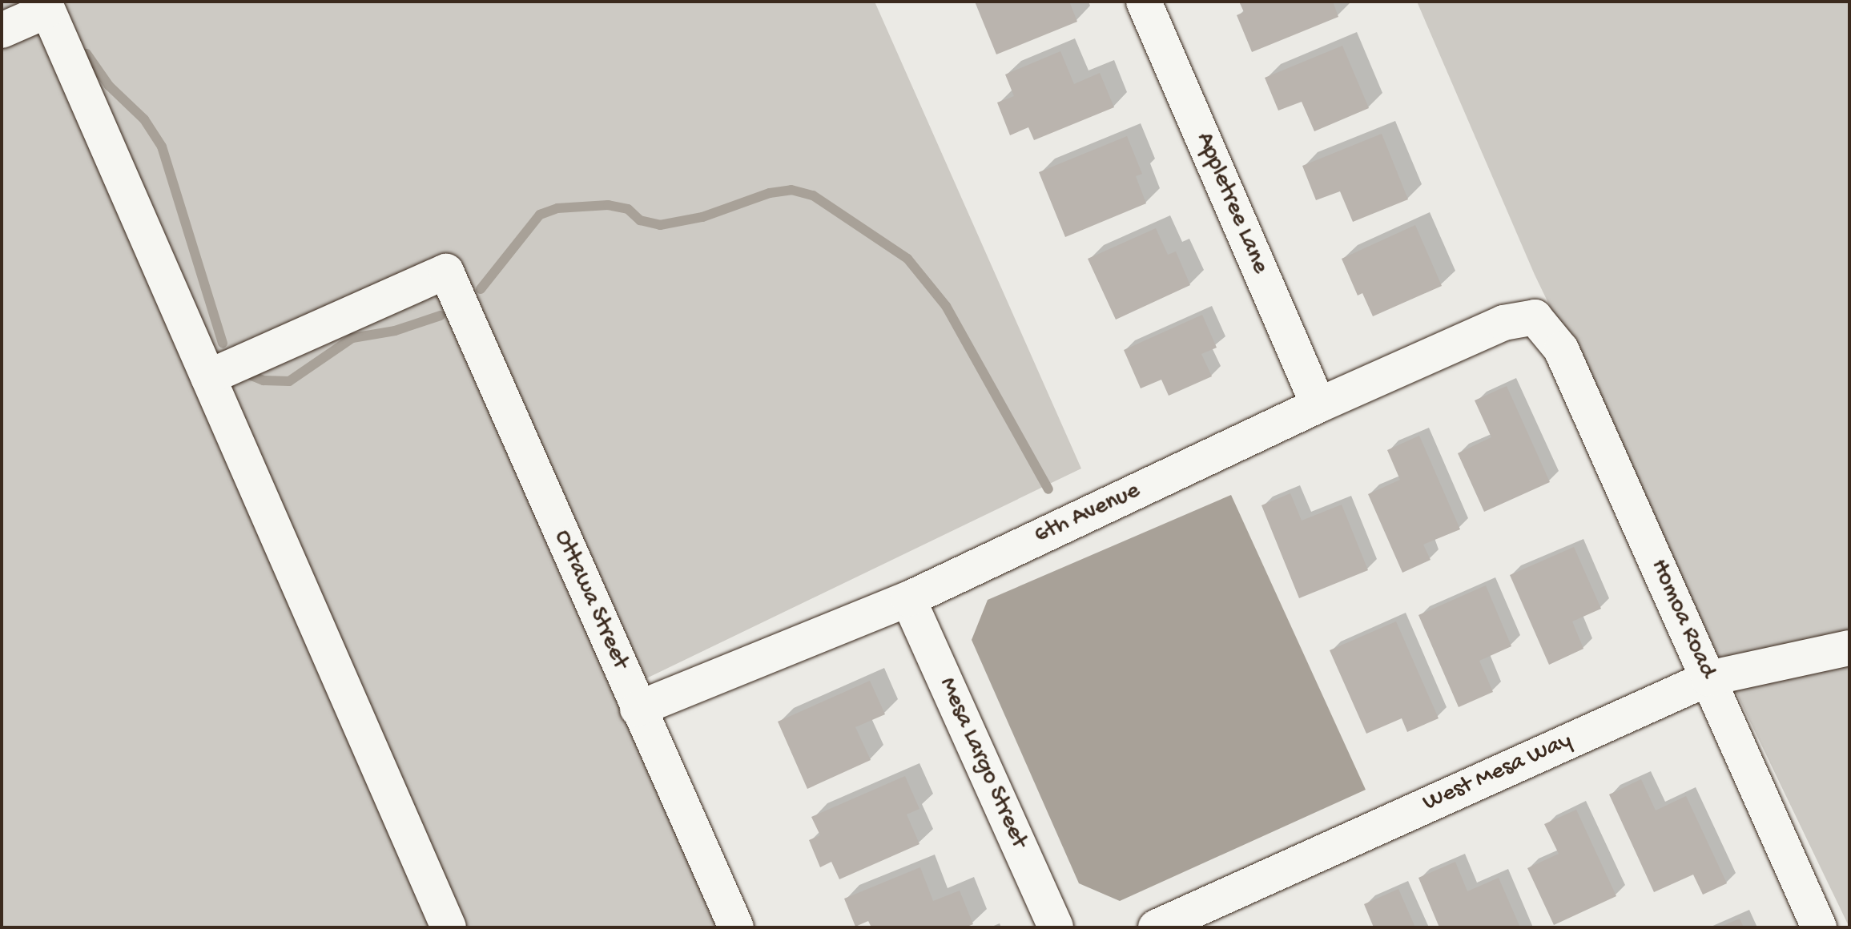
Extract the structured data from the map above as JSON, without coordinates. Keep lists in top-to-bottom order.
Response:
{
  "streets": {
    "street": [
      "Appletree Lane",
      "6th Avenue",
      "Ottawa Street",
      "Homoa Road",
      "Mesa Largo Street",
      "West Mesa Way"
    ]
  },
  "crossings": [
    ["Appletree Lane", "6th Avenue"],
    ["6th Avenue", "Ottawa Street"],
    ["6th Avenue", "Homoa Road"],
    ["6th Avenue", "Mesa Largo Street"],
    ["Homoa Road", "West Mesa Way"]
  ]
}
